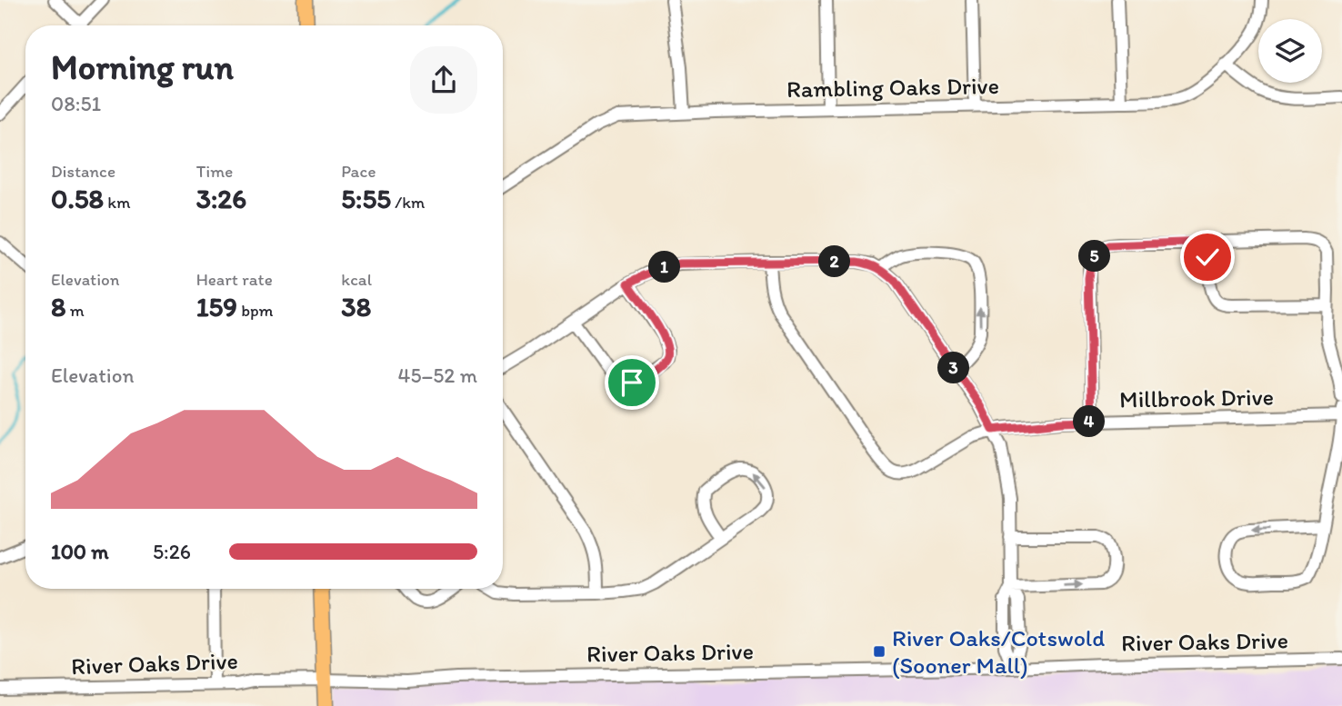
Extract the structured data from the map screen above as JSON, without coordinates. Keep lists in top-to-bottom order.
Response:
{
  "streets": {
    "street": ["Rambling Oaks Drive", "Millbrook Drive", "River Oaks Drive"]
  },
  "places": {
    "transit": ["River Oaks/Cotswold (Sooner Mall)"]
  },
  "page": {
    "heading": ["Morning run", "08:51"],
    "stats": [
      ["Distance", "0.58 km"],
      ["Time", "3:26"],
      ["Pace", "5:55 /km"],
      ["Elevation", "8 m"],
      ["Heart rate", "159 bpm"],
      ["kcal", "38"]
    ],
    "pins": [
      "5",
      "2",
      "1",
      "3",
      "4"
    ],
    "chart": ["Elevation", "45–52 m"],
    "list": [
      {
        "name": "100 m",
        "note": "5:26"
      }
    ]
  }
}
